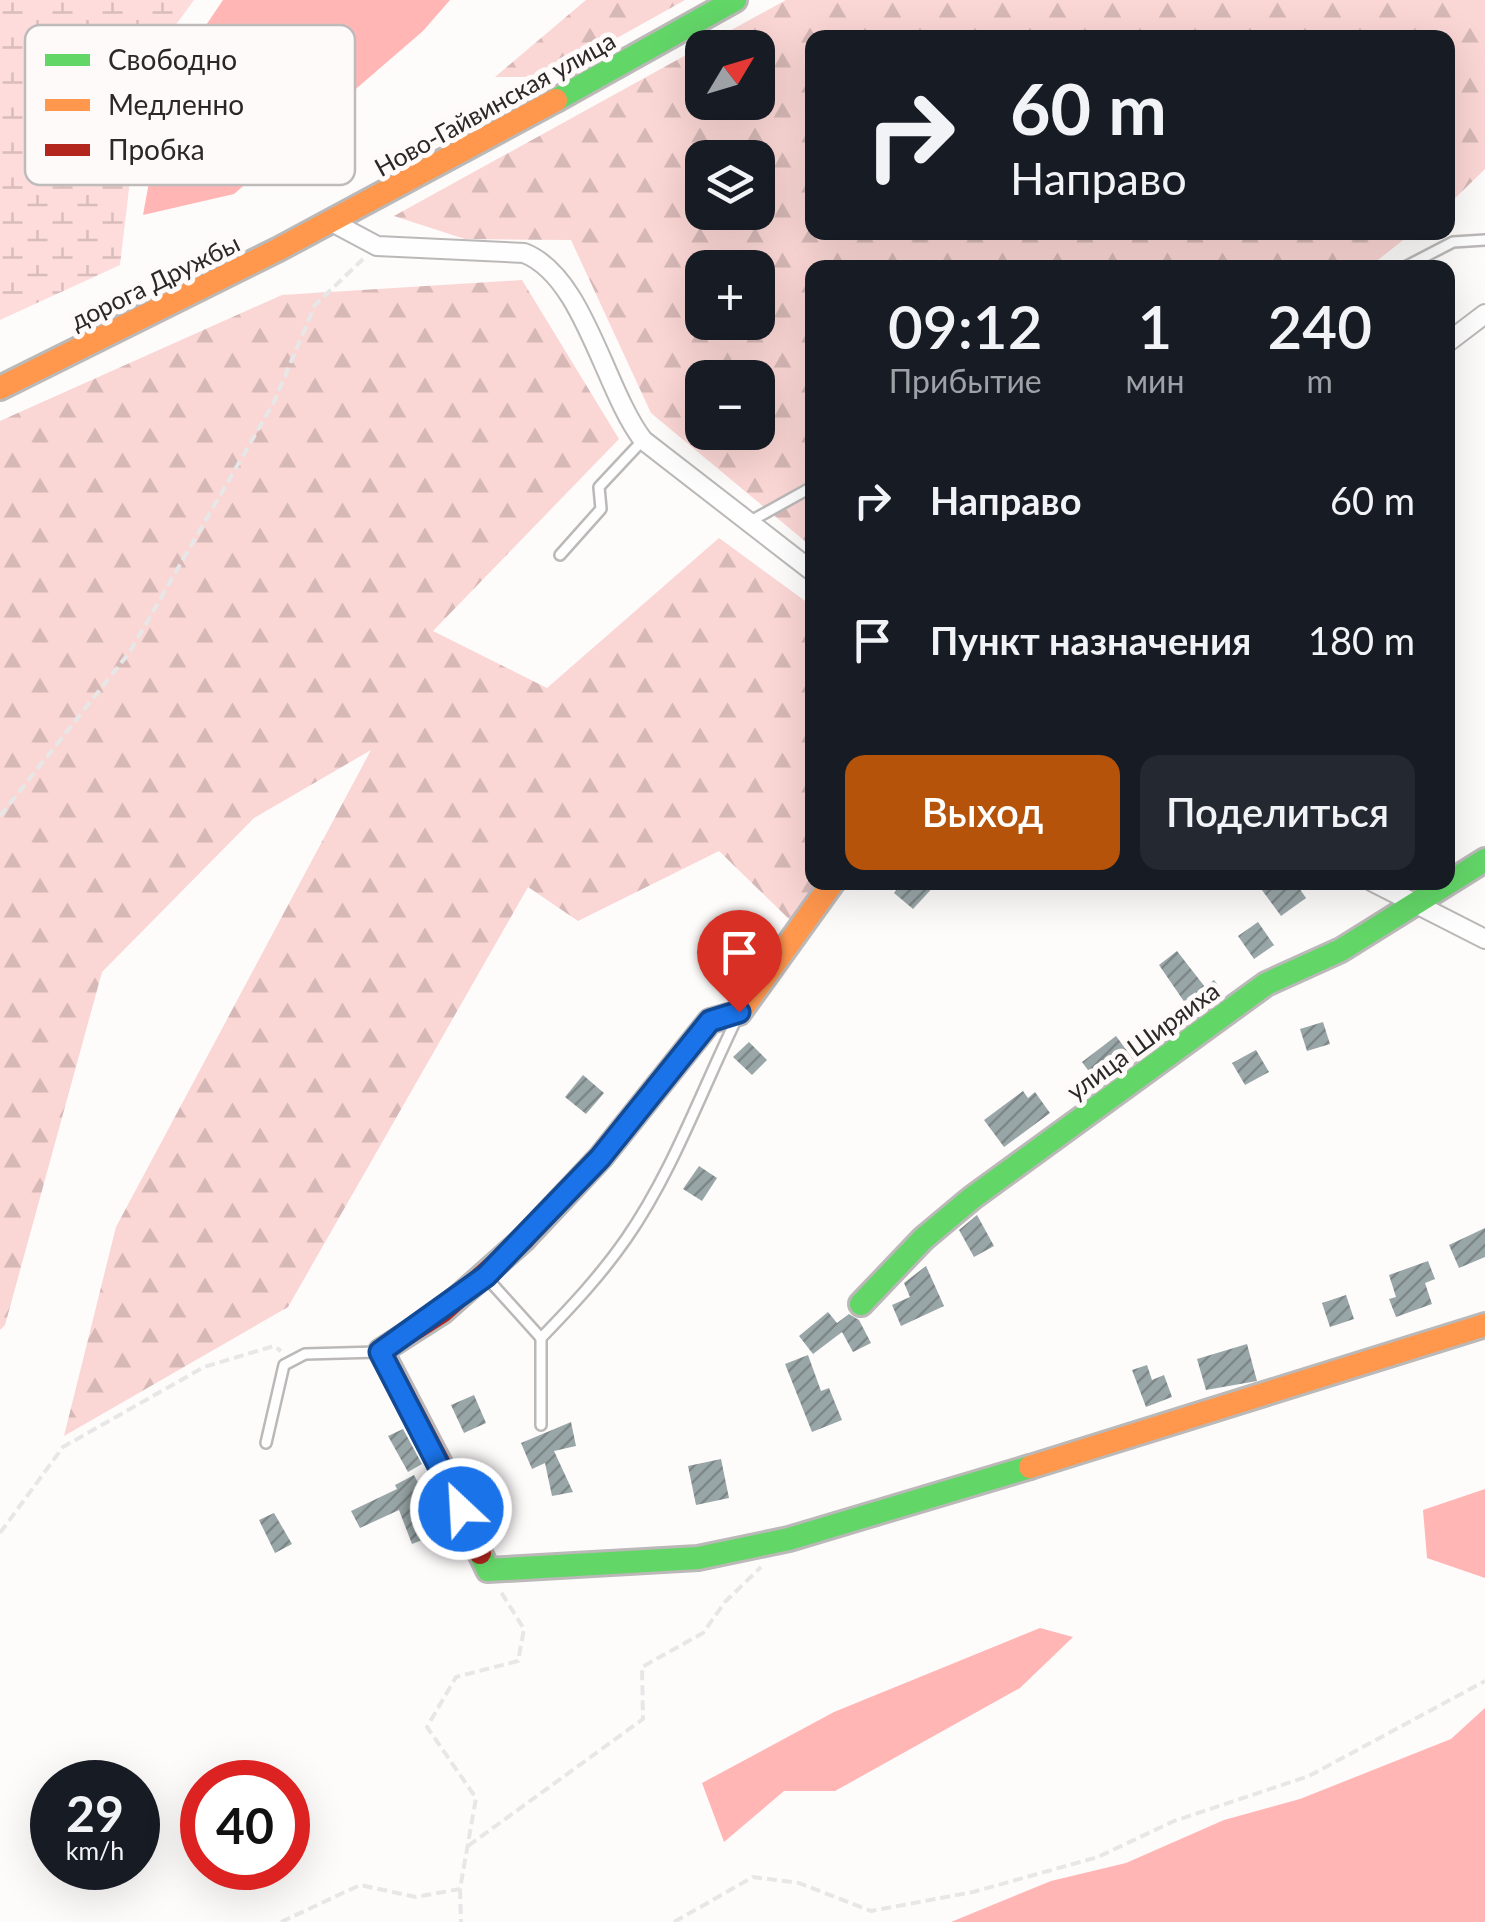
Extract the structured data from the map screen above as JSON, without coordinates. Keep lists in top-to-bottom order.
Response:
{
  "streets": {
    "street": ["Ново-Гайвинская улица", "дорога Дружбы", "улица Ширяиха"]
  },
  "crossings": [
    ["Ново-Гайвинская улица", "дорога Дружбы"]
  ],
  "legend": ["Свободно", "Медленно", "Пробка"],
  "north": "top right",
  "page": {
    "map_buttons": ["+", "−"],
    "turn": ["60 m", "Направо"],
    "eta": [
      "09:12",
      "Прибытие",
      "1",
      "мин",
      "240",
      "m"
    ],
    "list": [
      {
        "name": "Направо",
        "value": "60 m"
      },
      {
        "name": "Пункт назначения",
        "value": "180 m"
      }
    ],
    "buttons": ["Выход", "Поделиться"],
    "speed": "29 km/h",
    "limit": "40"
  }
}
